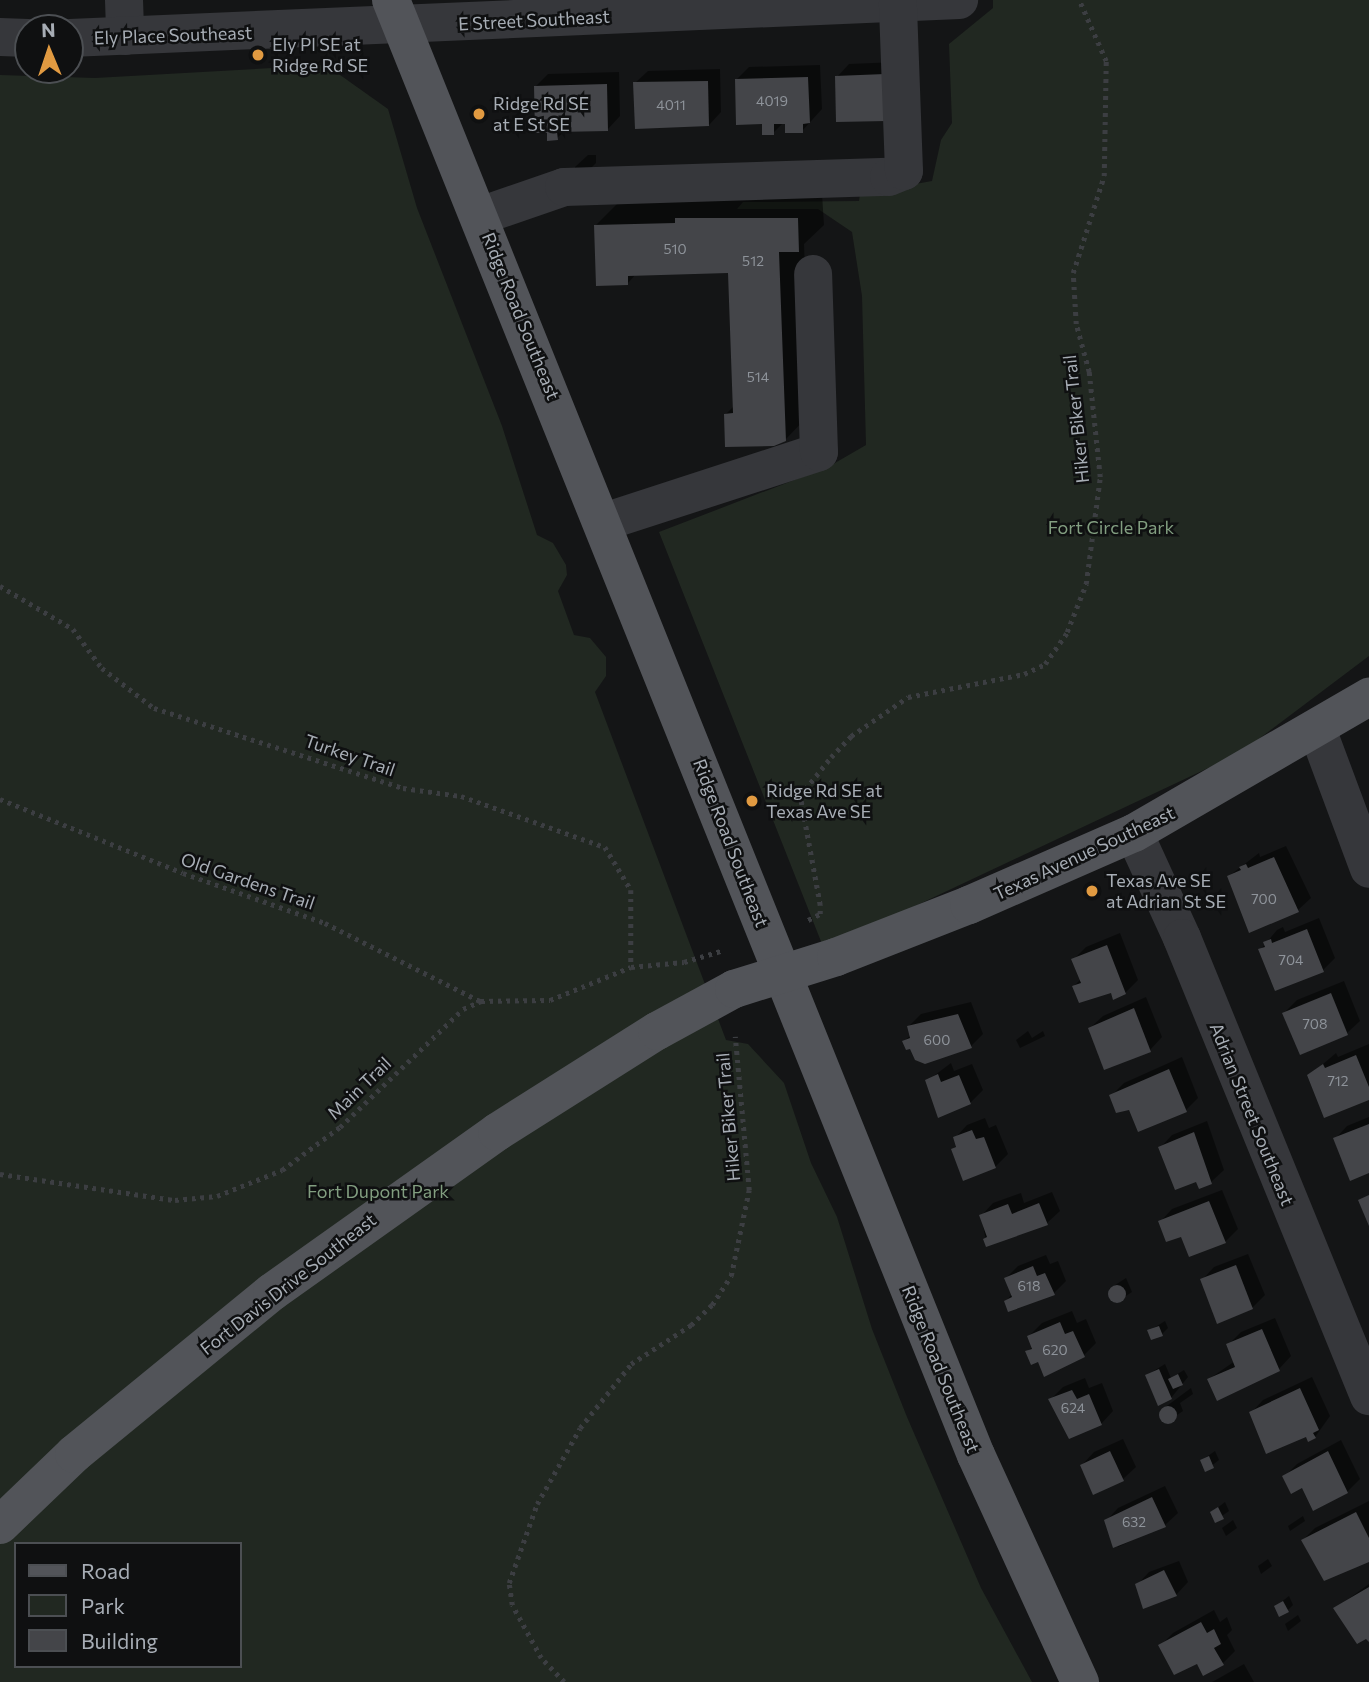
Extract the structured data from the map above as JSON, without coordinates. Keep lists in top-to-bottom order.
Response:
{
  "streets": {
    "main road": ["Ridge Road Southeast", "Texas Avenue Southeast", "Fort Davis Drive Southeast"],
    "street": ["E Street Southeast", "Ely Place Southeast", "Adrian Street Southeast"],
    "path": [
      "Hiker Biker Trail",
      "Turkey Trail",
      "Old Gardens Trail",
      "Main Trail"
    ]
  },
  "crossings": [
    ["E Street Southeast", "Ely Place Southeast"],
    ["E Street Southeast", "Ridge Road Southeast"],
    ["Ely Place Southeast", "Ridge Road Southeast"],
    ["Ridge Road Southeast", "Texas Avenue Southeast"],
    ["Ridge Road Southeast", "Fort Davis Drive Southeast"],
    ["Texas Avenue Southeast", "Adrian Street Southeast"],
    ["Texas Avenue Southeast", "Fort Davis Drive Southeast"],
    ["Old Gardens Trail", "Main Trail"]
  ],
  "parks": ["Fort Circle Park", "Fort Dupont Park"],
  "places": [
    "Ely Pl SE at Ridge Rd SE",
    "Ridge Rd SE at E St SE",
    "Ridge Rd SE at Texas Ave SE",
    "Texas Ave SE at Adrian St SE"
  ],
  "house_numbers": [
    "4019",
    "4011",
    "510",
    "512",
    "514",
    "700",
    "704",
    "708",
    "600",
    "712",
    "618",
    "620",
    "624",
    "632"
  ],
  "legend": ["Road", "Park", "Building"],
  "north": "top"
}
